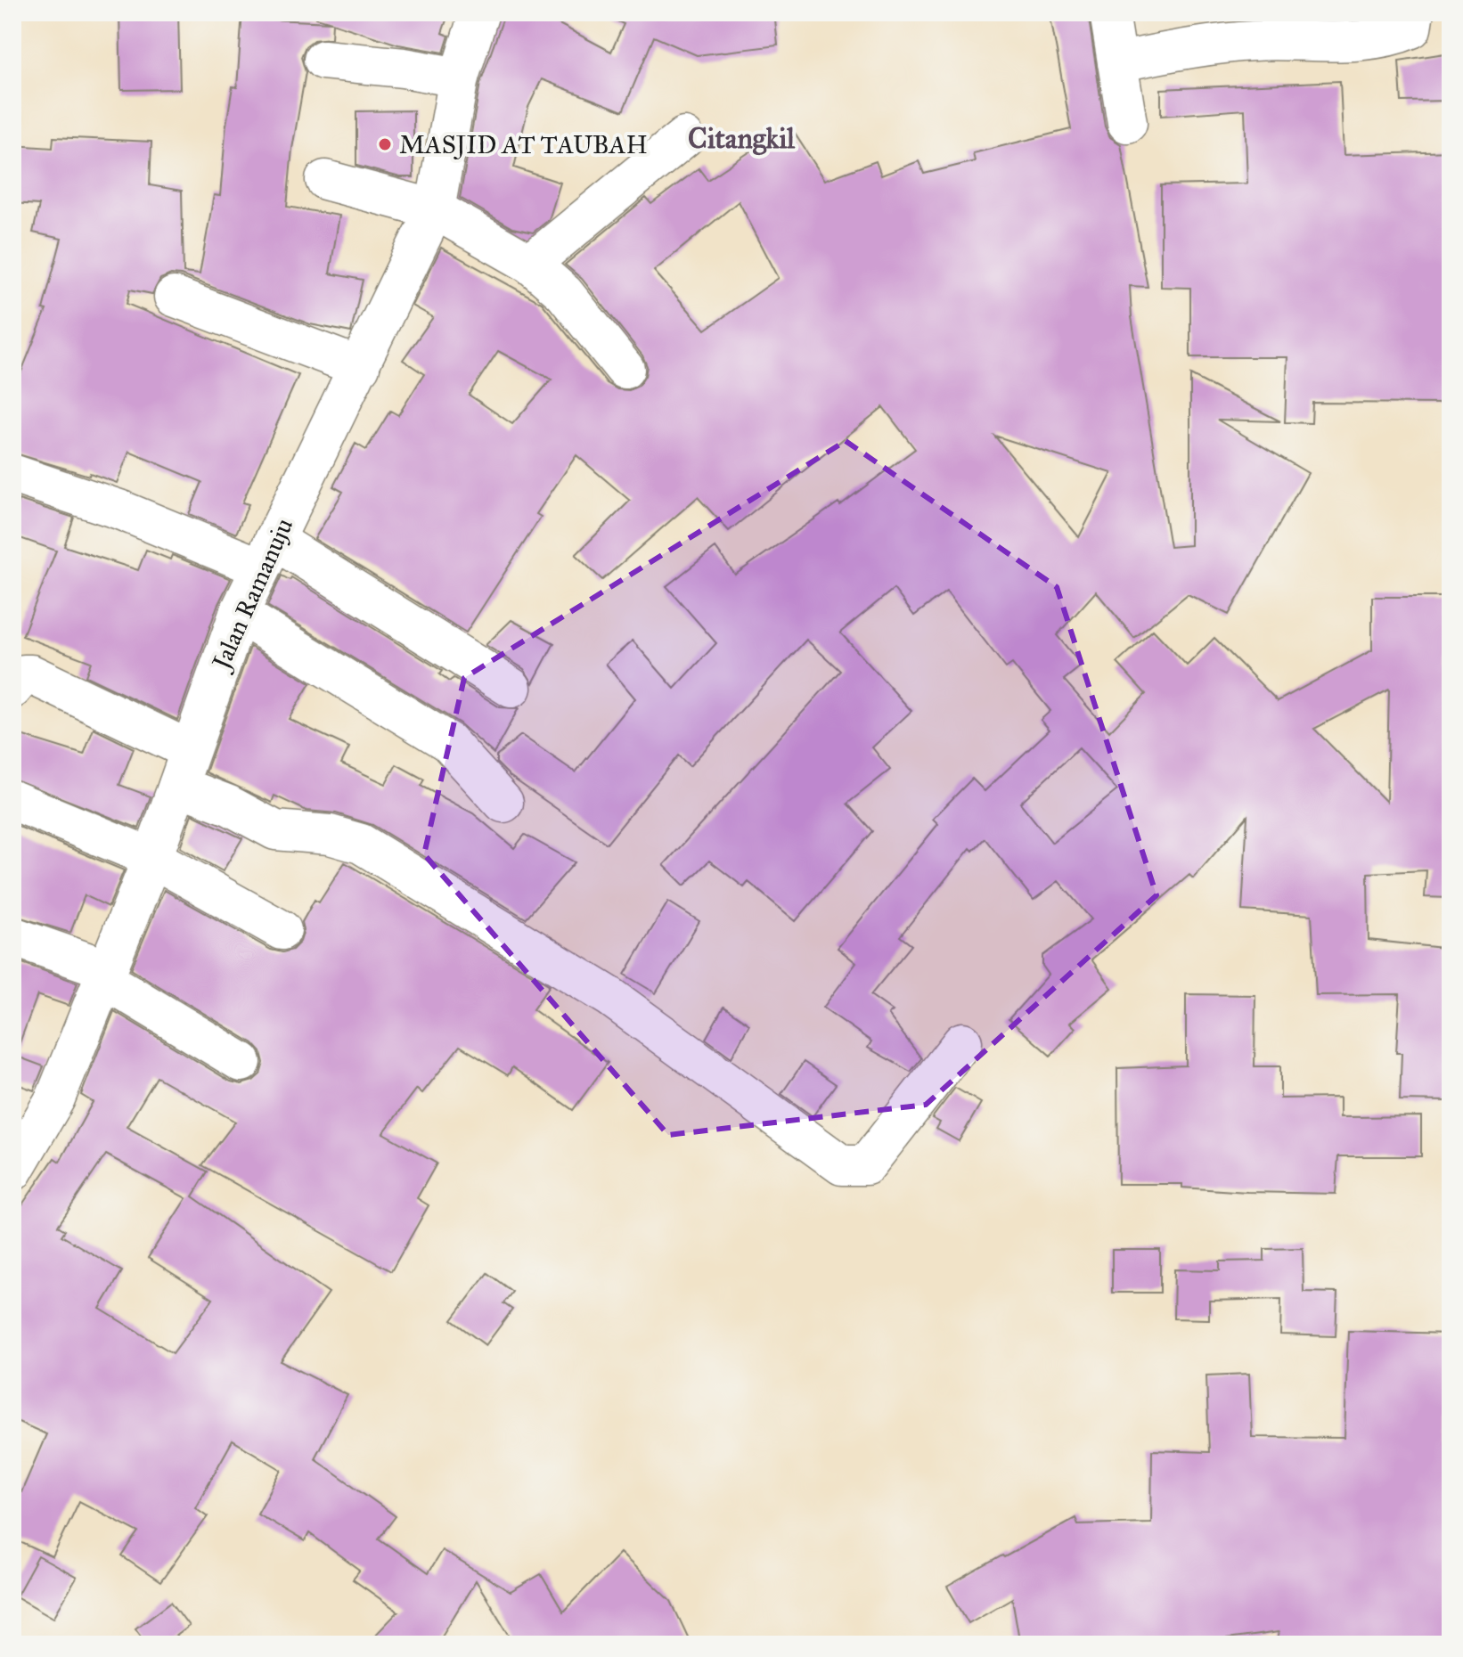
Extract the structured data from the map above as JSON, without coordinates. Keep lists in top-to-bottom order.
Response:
{
  "streets": {
    "street": ["Jalan Ramanuju"]
  },
  "districts": ["Citangkil"],
  "places": ["MASJID AT TAUBAH"]
}
